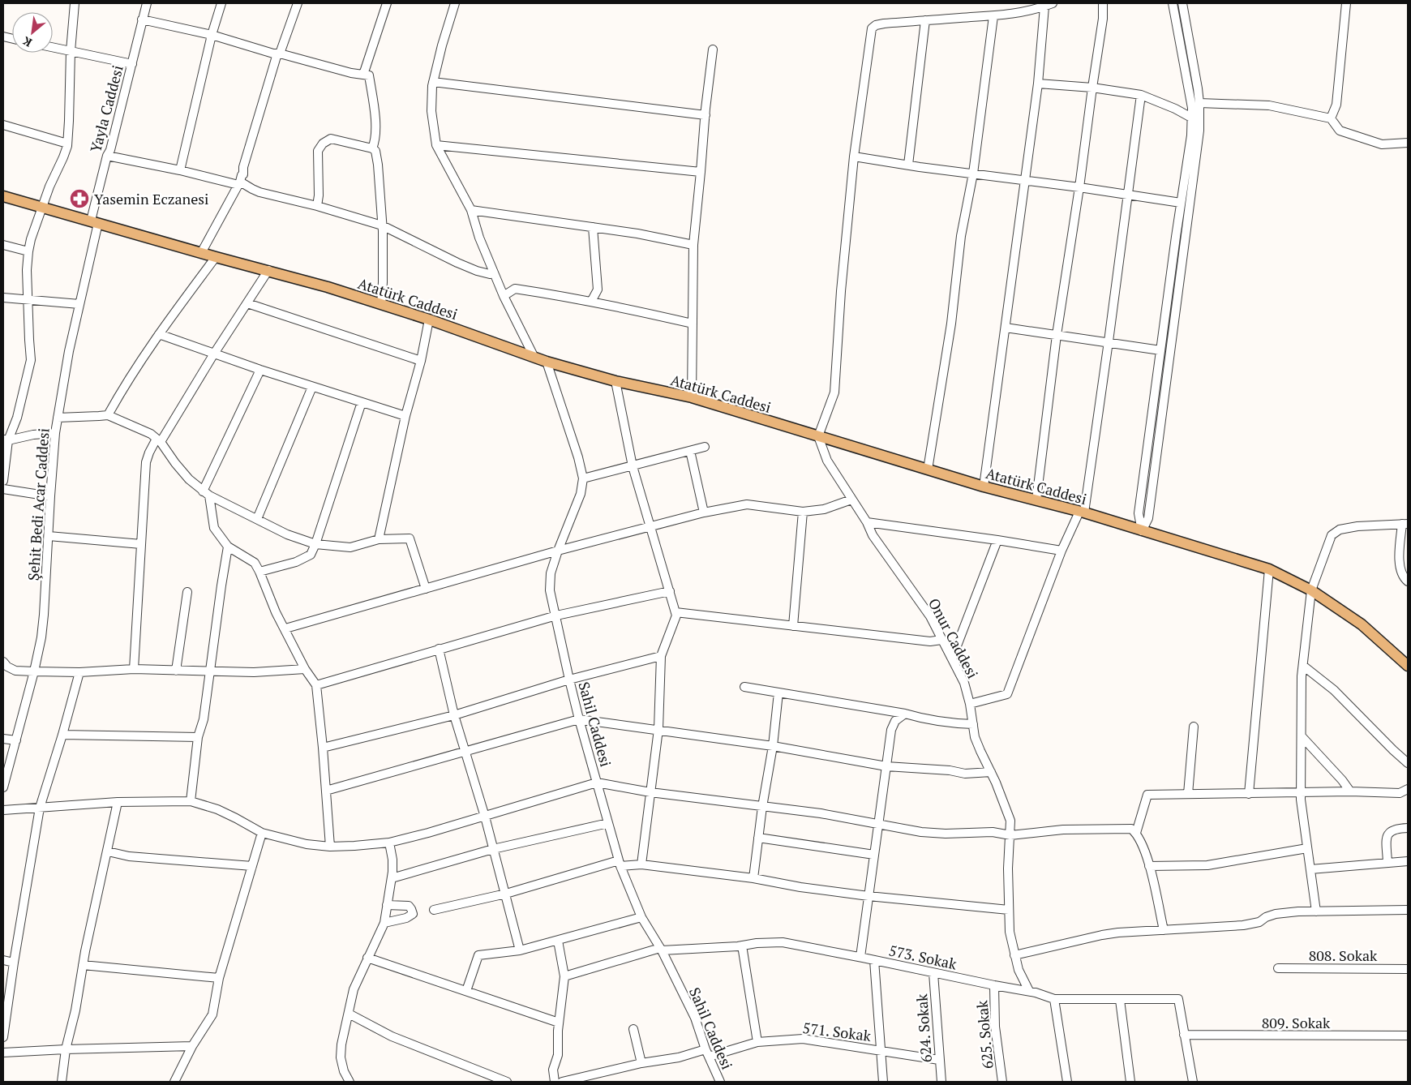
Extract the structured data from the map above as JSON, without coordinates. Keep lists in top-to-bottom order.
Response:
{
  "streets": {
    "main road": ["Atatürk Caddesi"],
    "street": [
      "Yayla Caddesi",
      "Şehit Bedi Acar Caddesi",
      "Onur Caddesi",
      "Sahil Caddesi",
      "808. Sokak",
      "573. Sokak",
      "809. Sokak",
      "624. Sokak",
      "571. Sokak",
      "625. Sokak"
    ]
  },
  "crossings": [
    ["Yayla Caddesi", "Atatürk Caddesi"],
    ["Yayla Caddesi", "Şehit Bedi Acar Caddesi"],
    ["Atatürk Caddesi", "Şehit Bedi Acar Caddesi"],
    ["Atatürk Caddesi", "Onur Caddesi"],
    ["Atatürk Caddesi", "Sahil Caddesi"],
    ["Onur Caddesi", "573. Sokak"],
    ["Sahil Caddesi", "573. Sokak"],
    ["Sahil Caddesi", "571. Sokak"],
    ["573. Sokak", "809. Sokak"],
    ["573. Sokak", "624. Sokak"],
    ["573. Sokak", "625. Sokak"],
    ["624. Sokak", "571. Sokak"]
  ],
  "places": {
    "pharmacy": ["Yasemin Eczanesi"]
  },
  "north": "bottom left"
}
